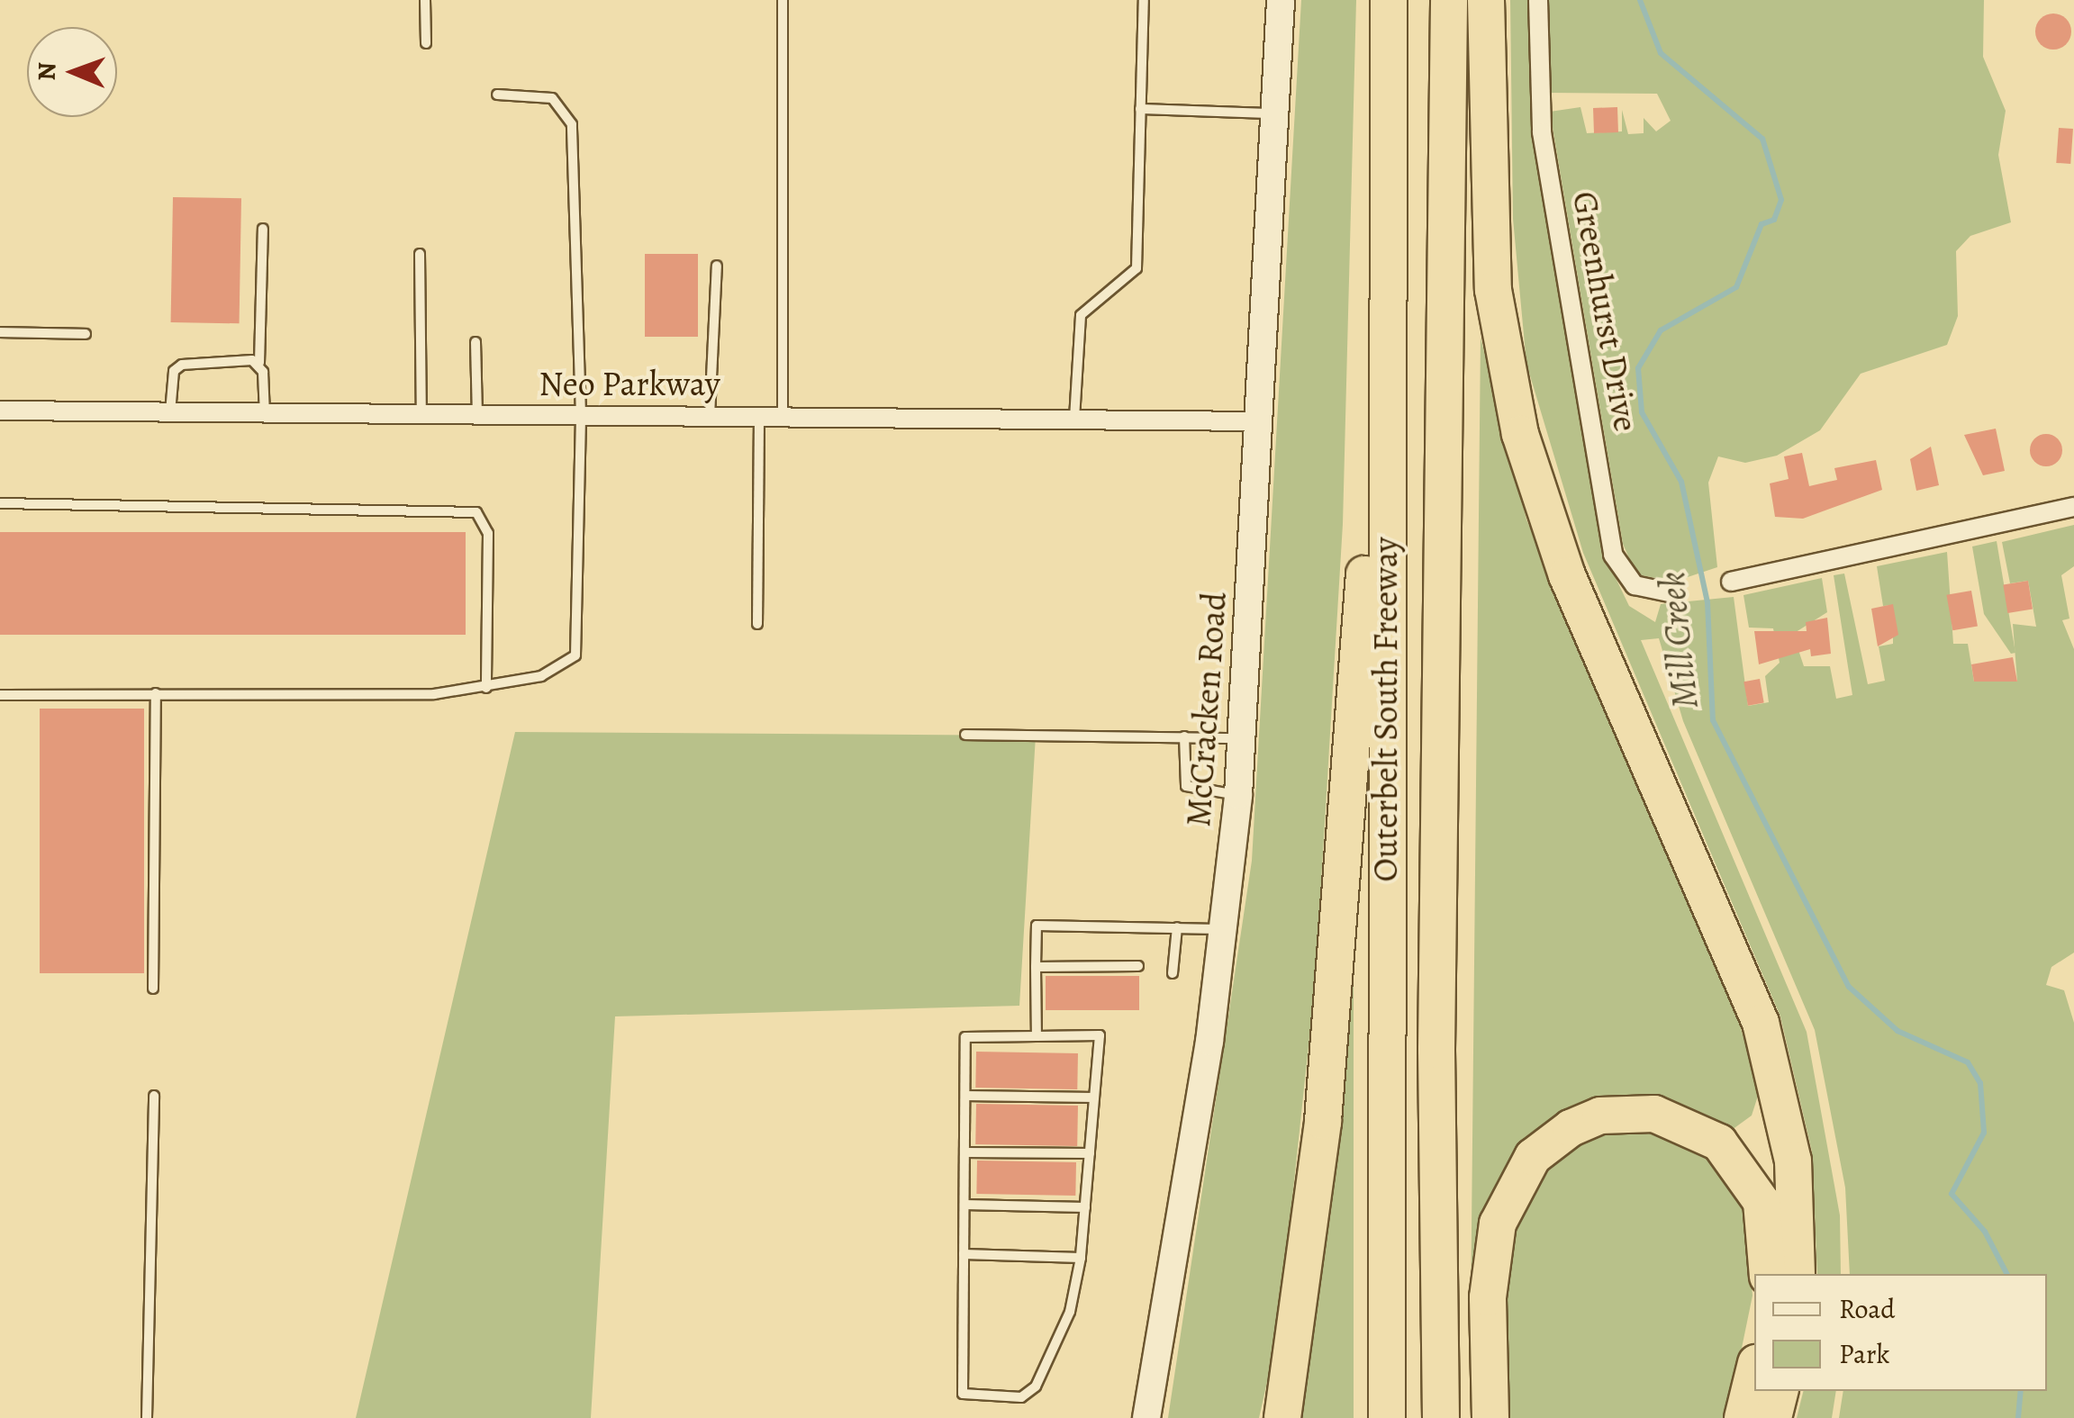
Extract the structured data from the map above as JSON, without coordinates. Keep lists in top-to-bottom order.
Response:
{
  "streets": {
    "highway": ["Outerbelt South Freeway"],
    "street": ["Greenhurst Drive", "Neo Parkway", "McCracken Road"]
  },
  "crossings": [
    ["Neo Parkway", "McCracken Road"]
  ],
  "water": ["Mill Creek"],
  "legend": ["Road", "Park"],
  "north": "left"
}
